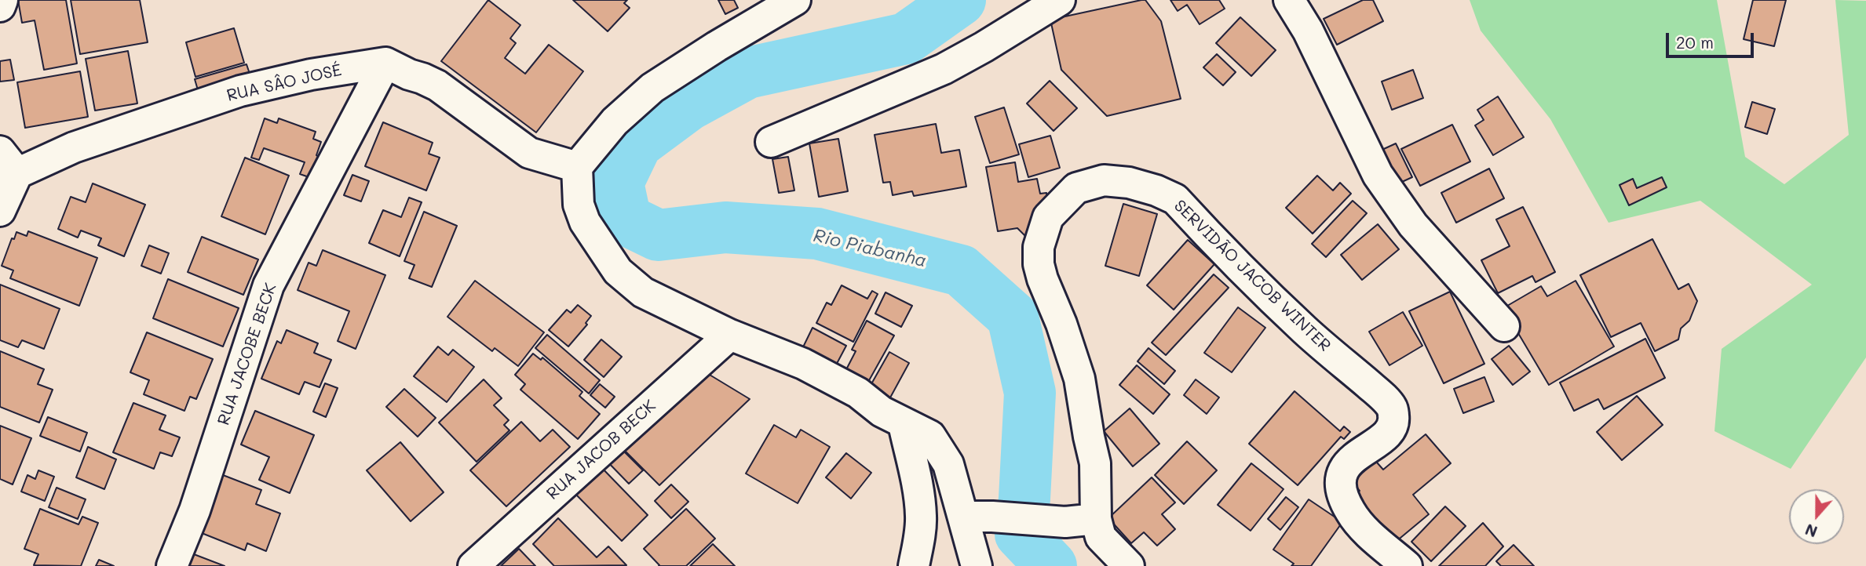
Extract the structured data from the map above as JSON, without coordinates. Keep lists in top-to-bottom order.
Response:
{
  "streets": {
    "street": [
      "RUA SÂO JOSÉ",
      "SERVIDÃO JACOB WINTER",
      "RUA JACOBE BECK",
      "RUA JACOB BECK"
    ]
  },
  "crossings": [
    ["RUA SÂO JOSÉ", "RUA JACOBE BECK"]
  ],
  "water": ["Rio Piabanha"],
  "scale_bar": "20 m",
  "north": "bottom"
}
